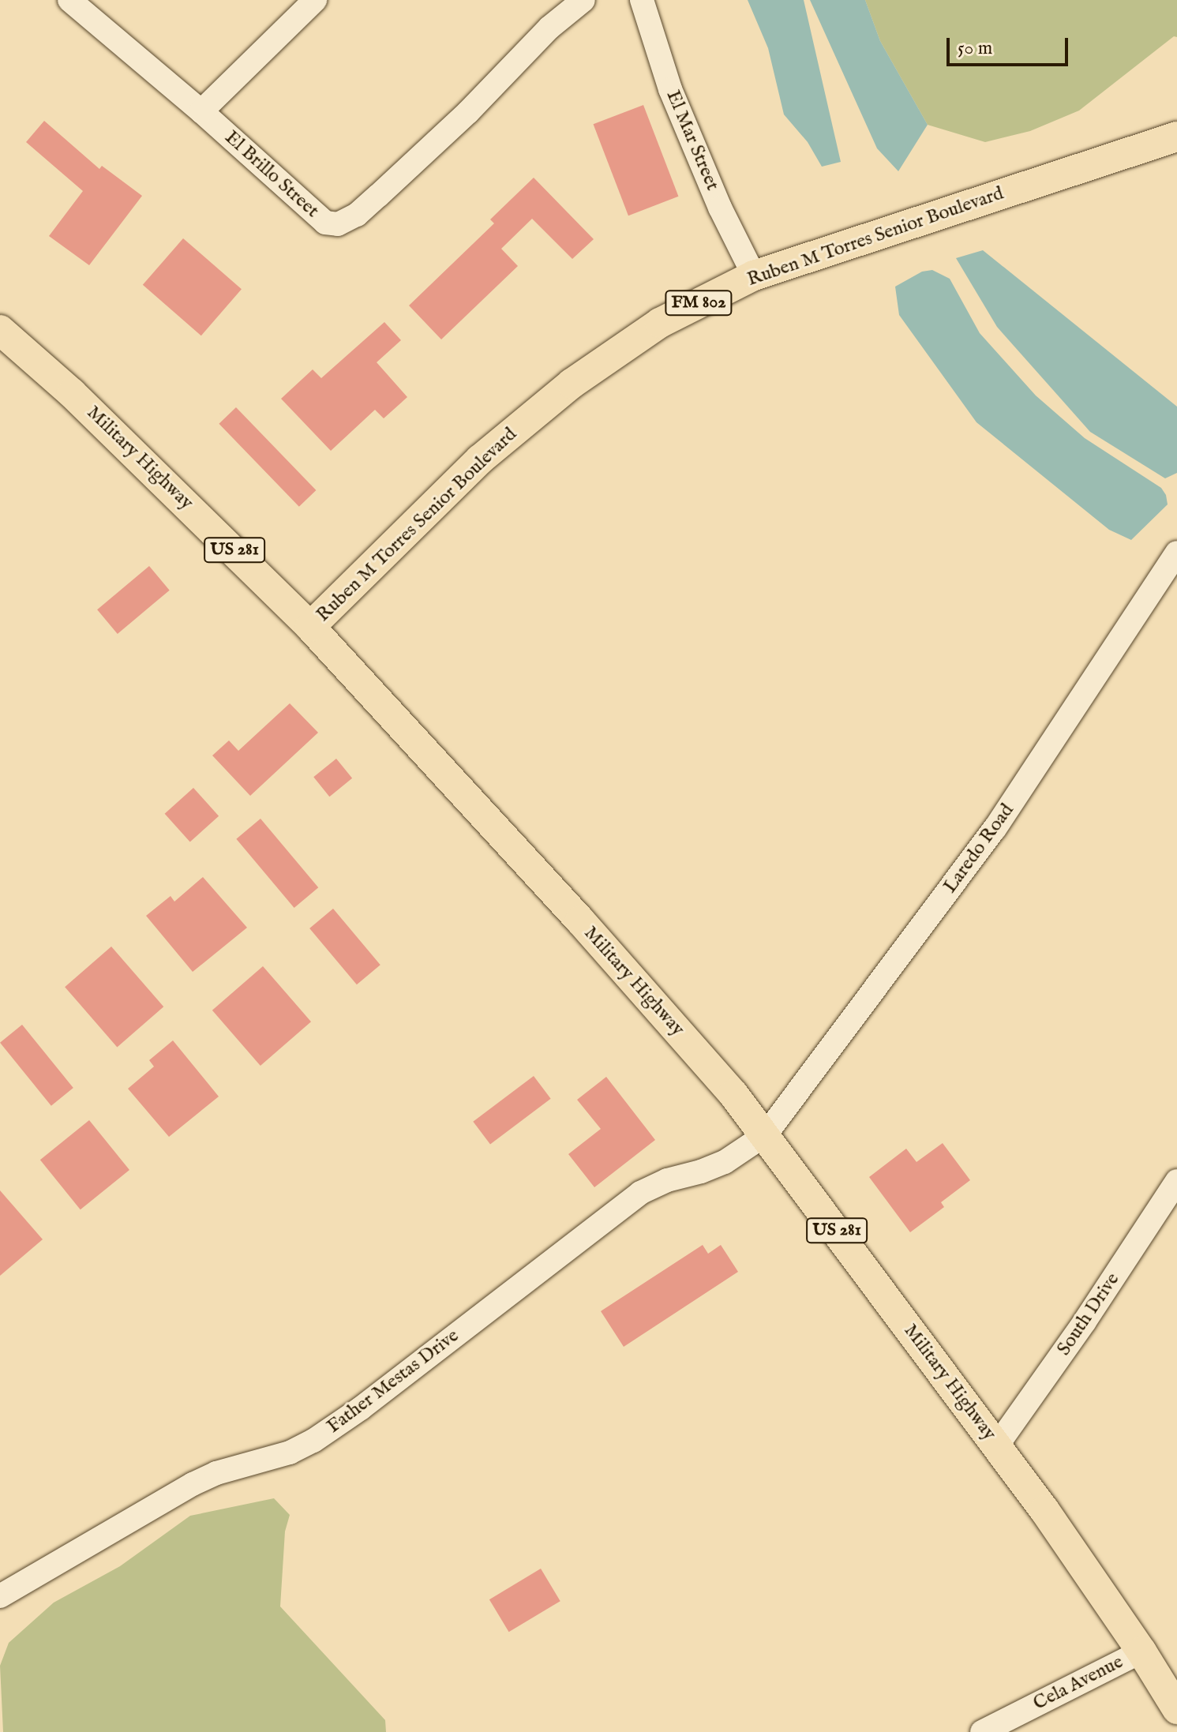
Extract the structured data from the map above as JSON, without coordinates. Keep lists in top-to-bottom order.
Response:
{
  "streets": {
    "main road": [
      "Ruben M Torres Senior Boulevard",
      "FM 802",
      "Military Highway",
      "US 281"
    ],
    "street": [
      "El Mar Street",
      "El Brillo Street",
      "Laredo Road",
      "South Drive",
      "Father Mestas Drive",
      "Cela Avenue"
    ]
  },
  "crossings": [
    ["El Mar Street", "Ruben M Torres Senior Boulevard"],
    ["Ruben M Torres Senior Boulevard", "Military Highway"],
    ["Military Highway", "Laredo Road"],
    ["Military Highway", "South Drive"],
    ["Military Highway", "Father Mestas Drive"],
    ["Military Highway", "Cela Avenue"],
    ["Laredo Road", "Father Mestas Drive"]
  ],
  "scale_bar": "50 m"
}
